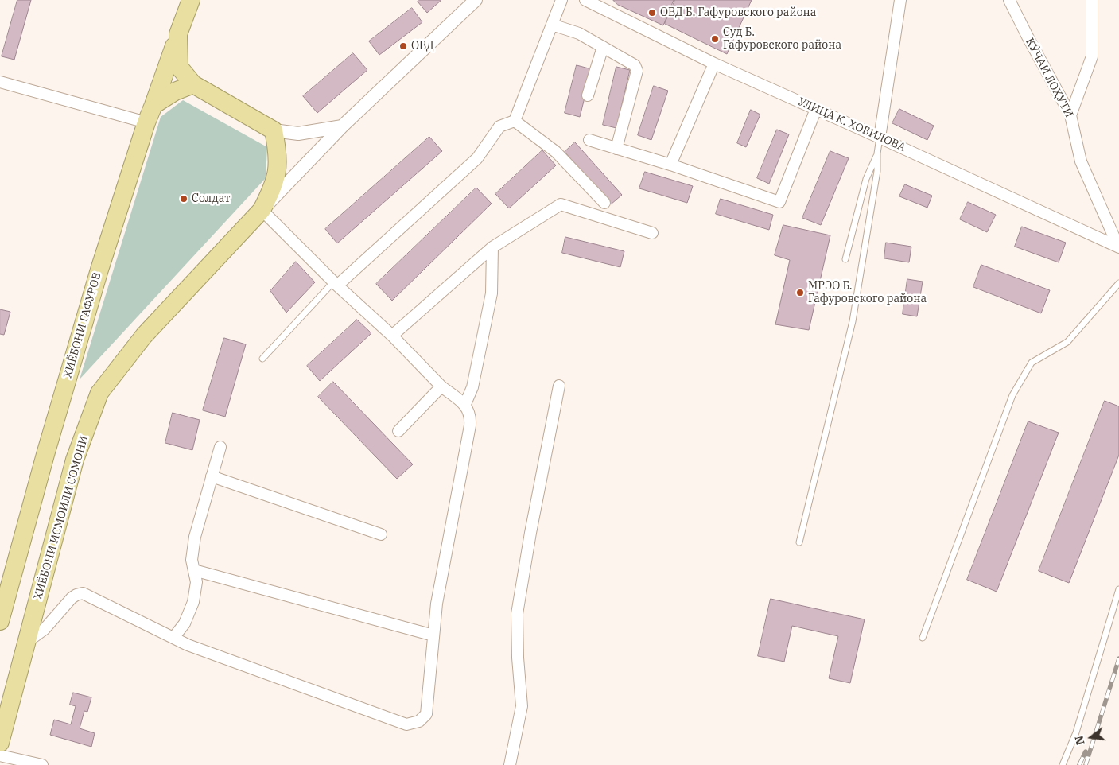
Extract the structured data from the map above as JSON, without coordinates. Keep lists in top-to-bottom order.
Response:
{
  "streets": {
    "highway": ["ХИЁБОНИ ГАФУРОВ", "ХИЁБОНИ ИСМОИЛИ СОМОНИ"],
    "street": ["КӮЧАИ ЛОҲУТИ", "УЛИЦА К. ХОБИЛОВА"]
  },
  "crossings": [
    ["КӮЧАИ ЛОҲУТИ", "УЛИЦА К. ХОБИЛОВА"]
  ],
  "places": [
    "ОВД Б. Гафуровского района",
    "Суд Б. Гафуровского района",
    "ОВД",
    "Солдат",
    "МРЭО Б. Гафуровского района"
  ],
  "north": "left"
}
